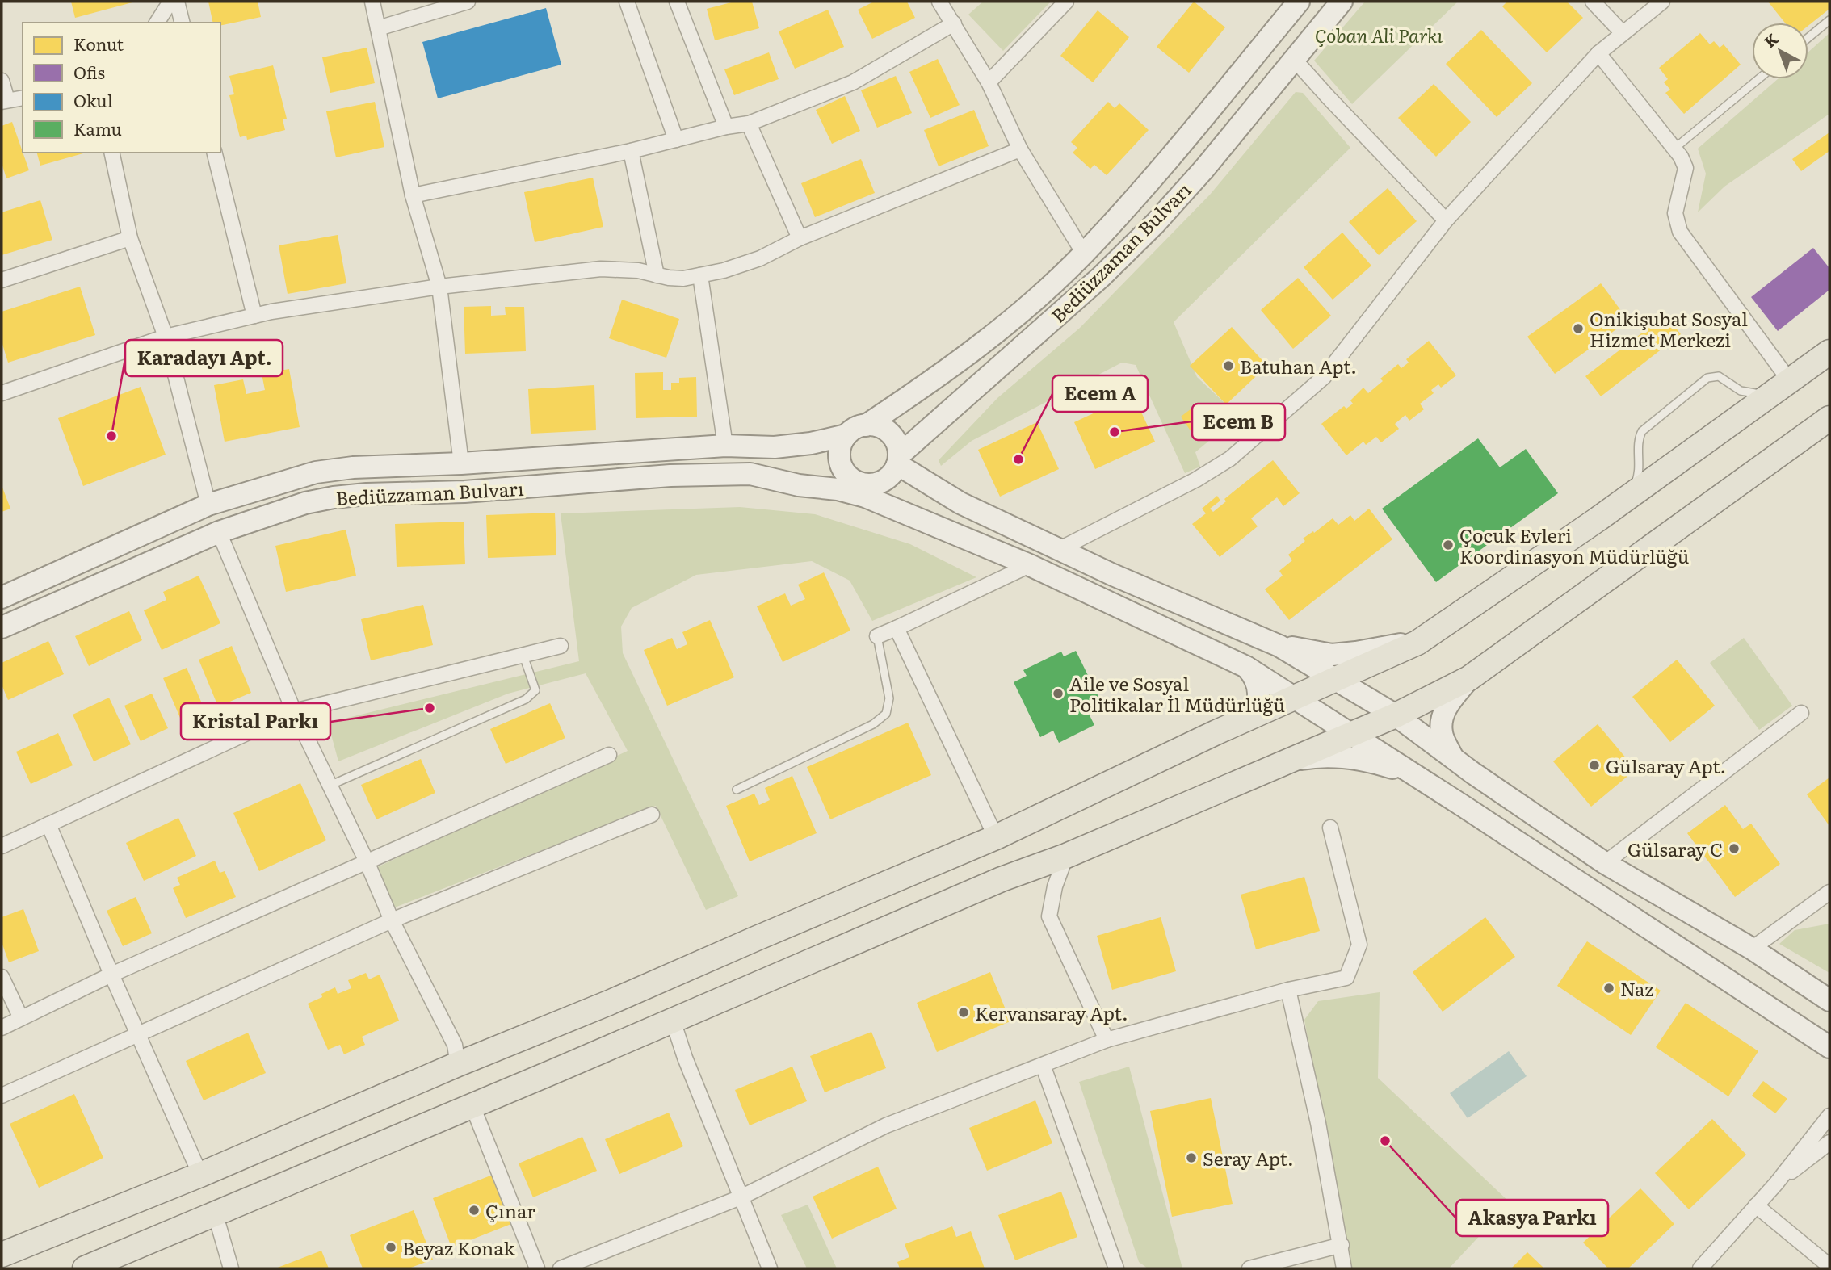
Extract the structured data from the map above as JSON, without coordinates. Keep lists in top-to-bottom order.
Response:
{
  "streets": {
    "street": ["Bediüzzaman Bulvarı"]
  },
  "parks": ["Çoban Ali Parkı"],
  "places": [
    "Onikişubat Sosyal Hizmet Merkezi",
    "Batuhan Apt.",
    "Ecem B",
    "Karadayı Apt.",
    "Ecem A",
    "Çocuk Evleri Koordinasyon Müdürlüğü",
    "Aile ve Sosyal Politikalar İl Müdürlüğü",
    "Kristal Parkı",
    "Gülsaray Apt.",
    "Gülsaray C",
    "Naz",
    "Kervansaray Apt.",
    "Akasya Parkı",
    "Seray Apt.",
    "Çınar",
    "Beyaz Konak"
  ],
  "legend": [
    "Konut",
    "Ofis",
    "Okul",
    "Kamu"
  ],
  "north": "top left"
}
